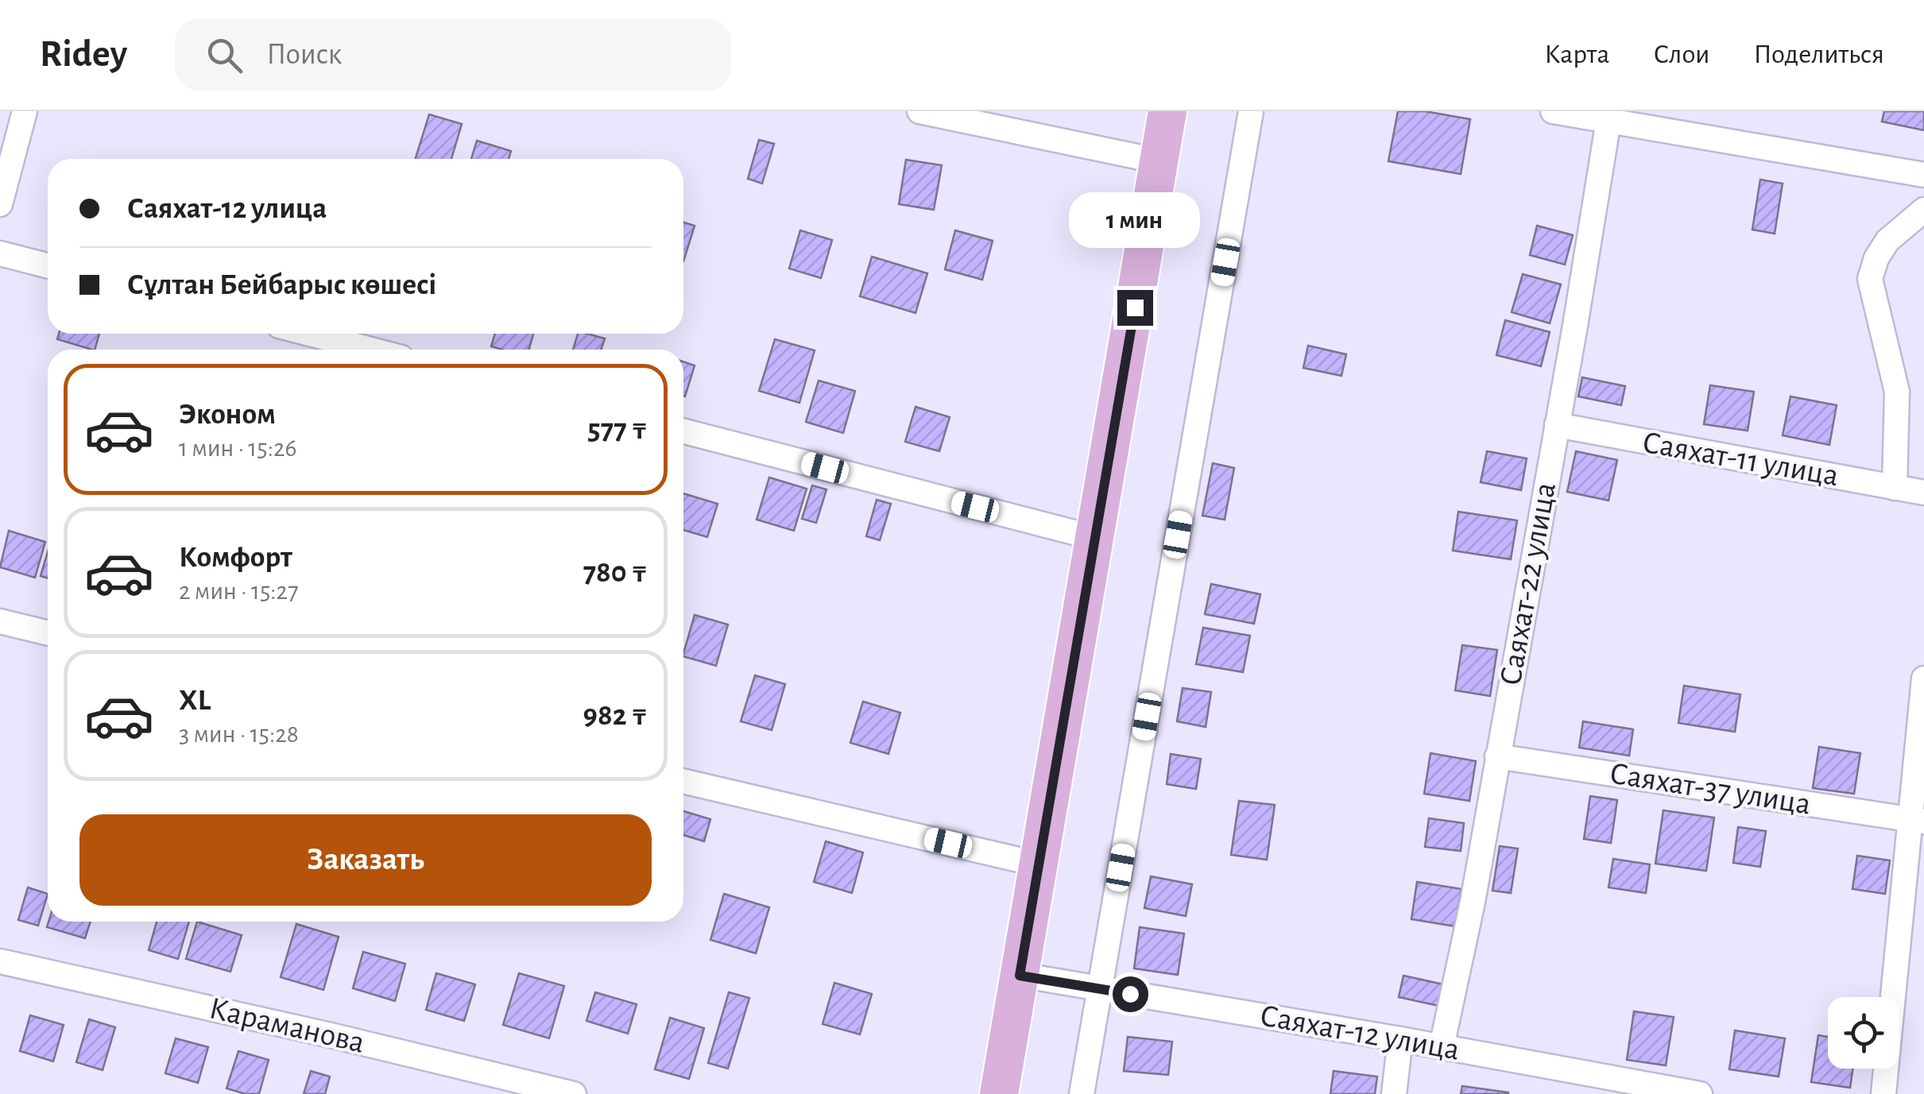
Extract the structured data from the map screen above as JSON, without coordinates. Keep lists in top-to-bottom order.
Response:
{
  "streets": {
    "street": [
      "Саяхат-11 улица",
      "Саяхат-22 улица",
      "Саяхат-37 улица",
      "Караманова",
      "Саяхат-12 улица"
    ]
  },
  "crossings": [
    ["Саяхат-11 улица", "Саяхат-22 улица"],
    ["Саяхат-22 улица", "Саяхат-37 улица"],
    ["Саяхат-22 улица", "Саяхат-12 улица"]
  ],
  "page": {
    "header": "Ridey",
    "search": "Поиск",
    "nav": ["Карта", "Слои", "Поделиться"],
    "banner": ["Саяхат-12 улица", "Сұлтан Бейбарыс көшесі"],
    "bubble": "1 мин",
    "list": [
      {
        "name": "Эконом",
        "note": "1 мин · 15:26",
        "value": "577 ₸"
      },
      {
        "name": "Комфорт",
        "note": "2 мин · 15:27",
        "value": "780 ₸"
      },
      {
        "name": "XL",
        "note": "3 мин · 15:28",
        "value": "982 ₸"
      }
    ],
    "buttons": "Заказать"
  }
}
